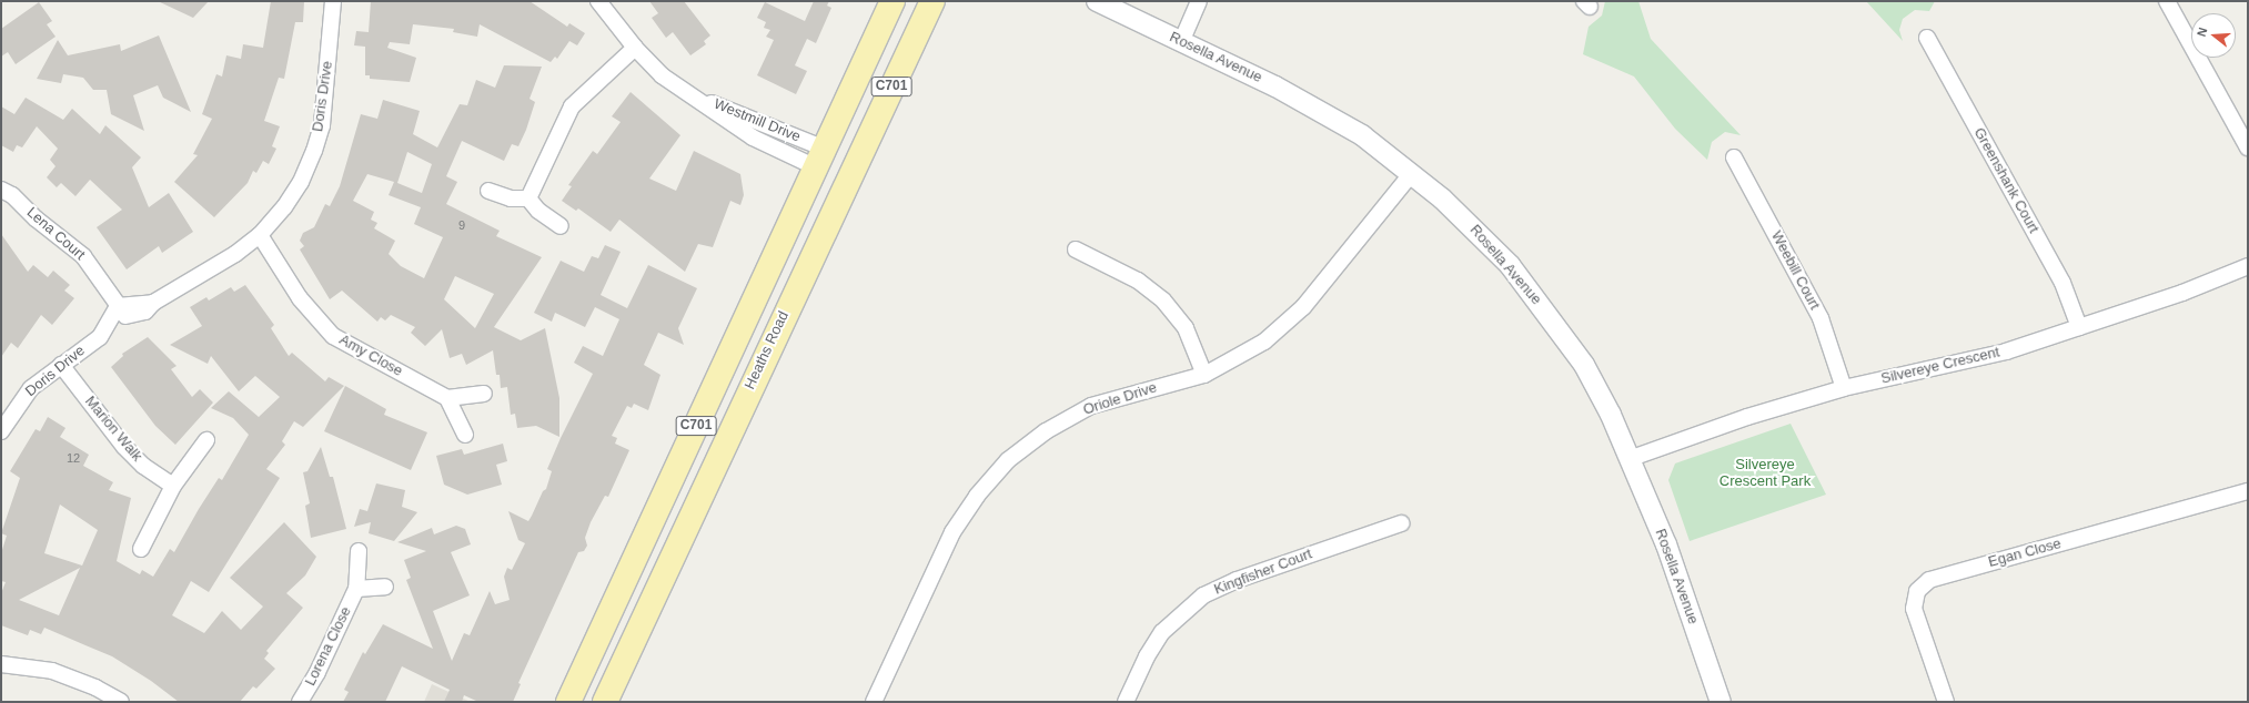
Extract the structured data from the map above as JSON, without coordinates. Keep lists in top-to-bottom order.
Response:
{
  "streets": {
    "main road": ["C701", "Heaths Road"],
    "street": [
      "Rosella Avenue",
      "Doris Drive",
      "Westmill Drive",
      "Greenshank Court",
      "Lena Court",
      "Weebill Court",
      "Amy Close",
      "Silvereye Crescent",
      "Oriole Drive",
      "Marion Walk",
      "Egan Close",
      "Kingfisher Court",
      "Lorena Close"
    ]
  },
  "crossings": [
    ["Rosella Avenue", "Silvereye Crescent"],
    ["Rosella Avenue", "Oriole Drive"],
    ["C701", "Westmill Drive"],
    ["Doris Drive", "Lena Court"],
    ["Doris Drive", "Amy Close"],
    ["Doris Drive", "Marion Walk"],
    ["Greenshank Court", "Silvereye Crescent"],
    ["Weebill Court", "Silvereye Crescent"]
  ],
  "parks": ["Silvereye Crescent Park"],
  "house_numbers": ["9", "12"],
  "north": "left"
}
